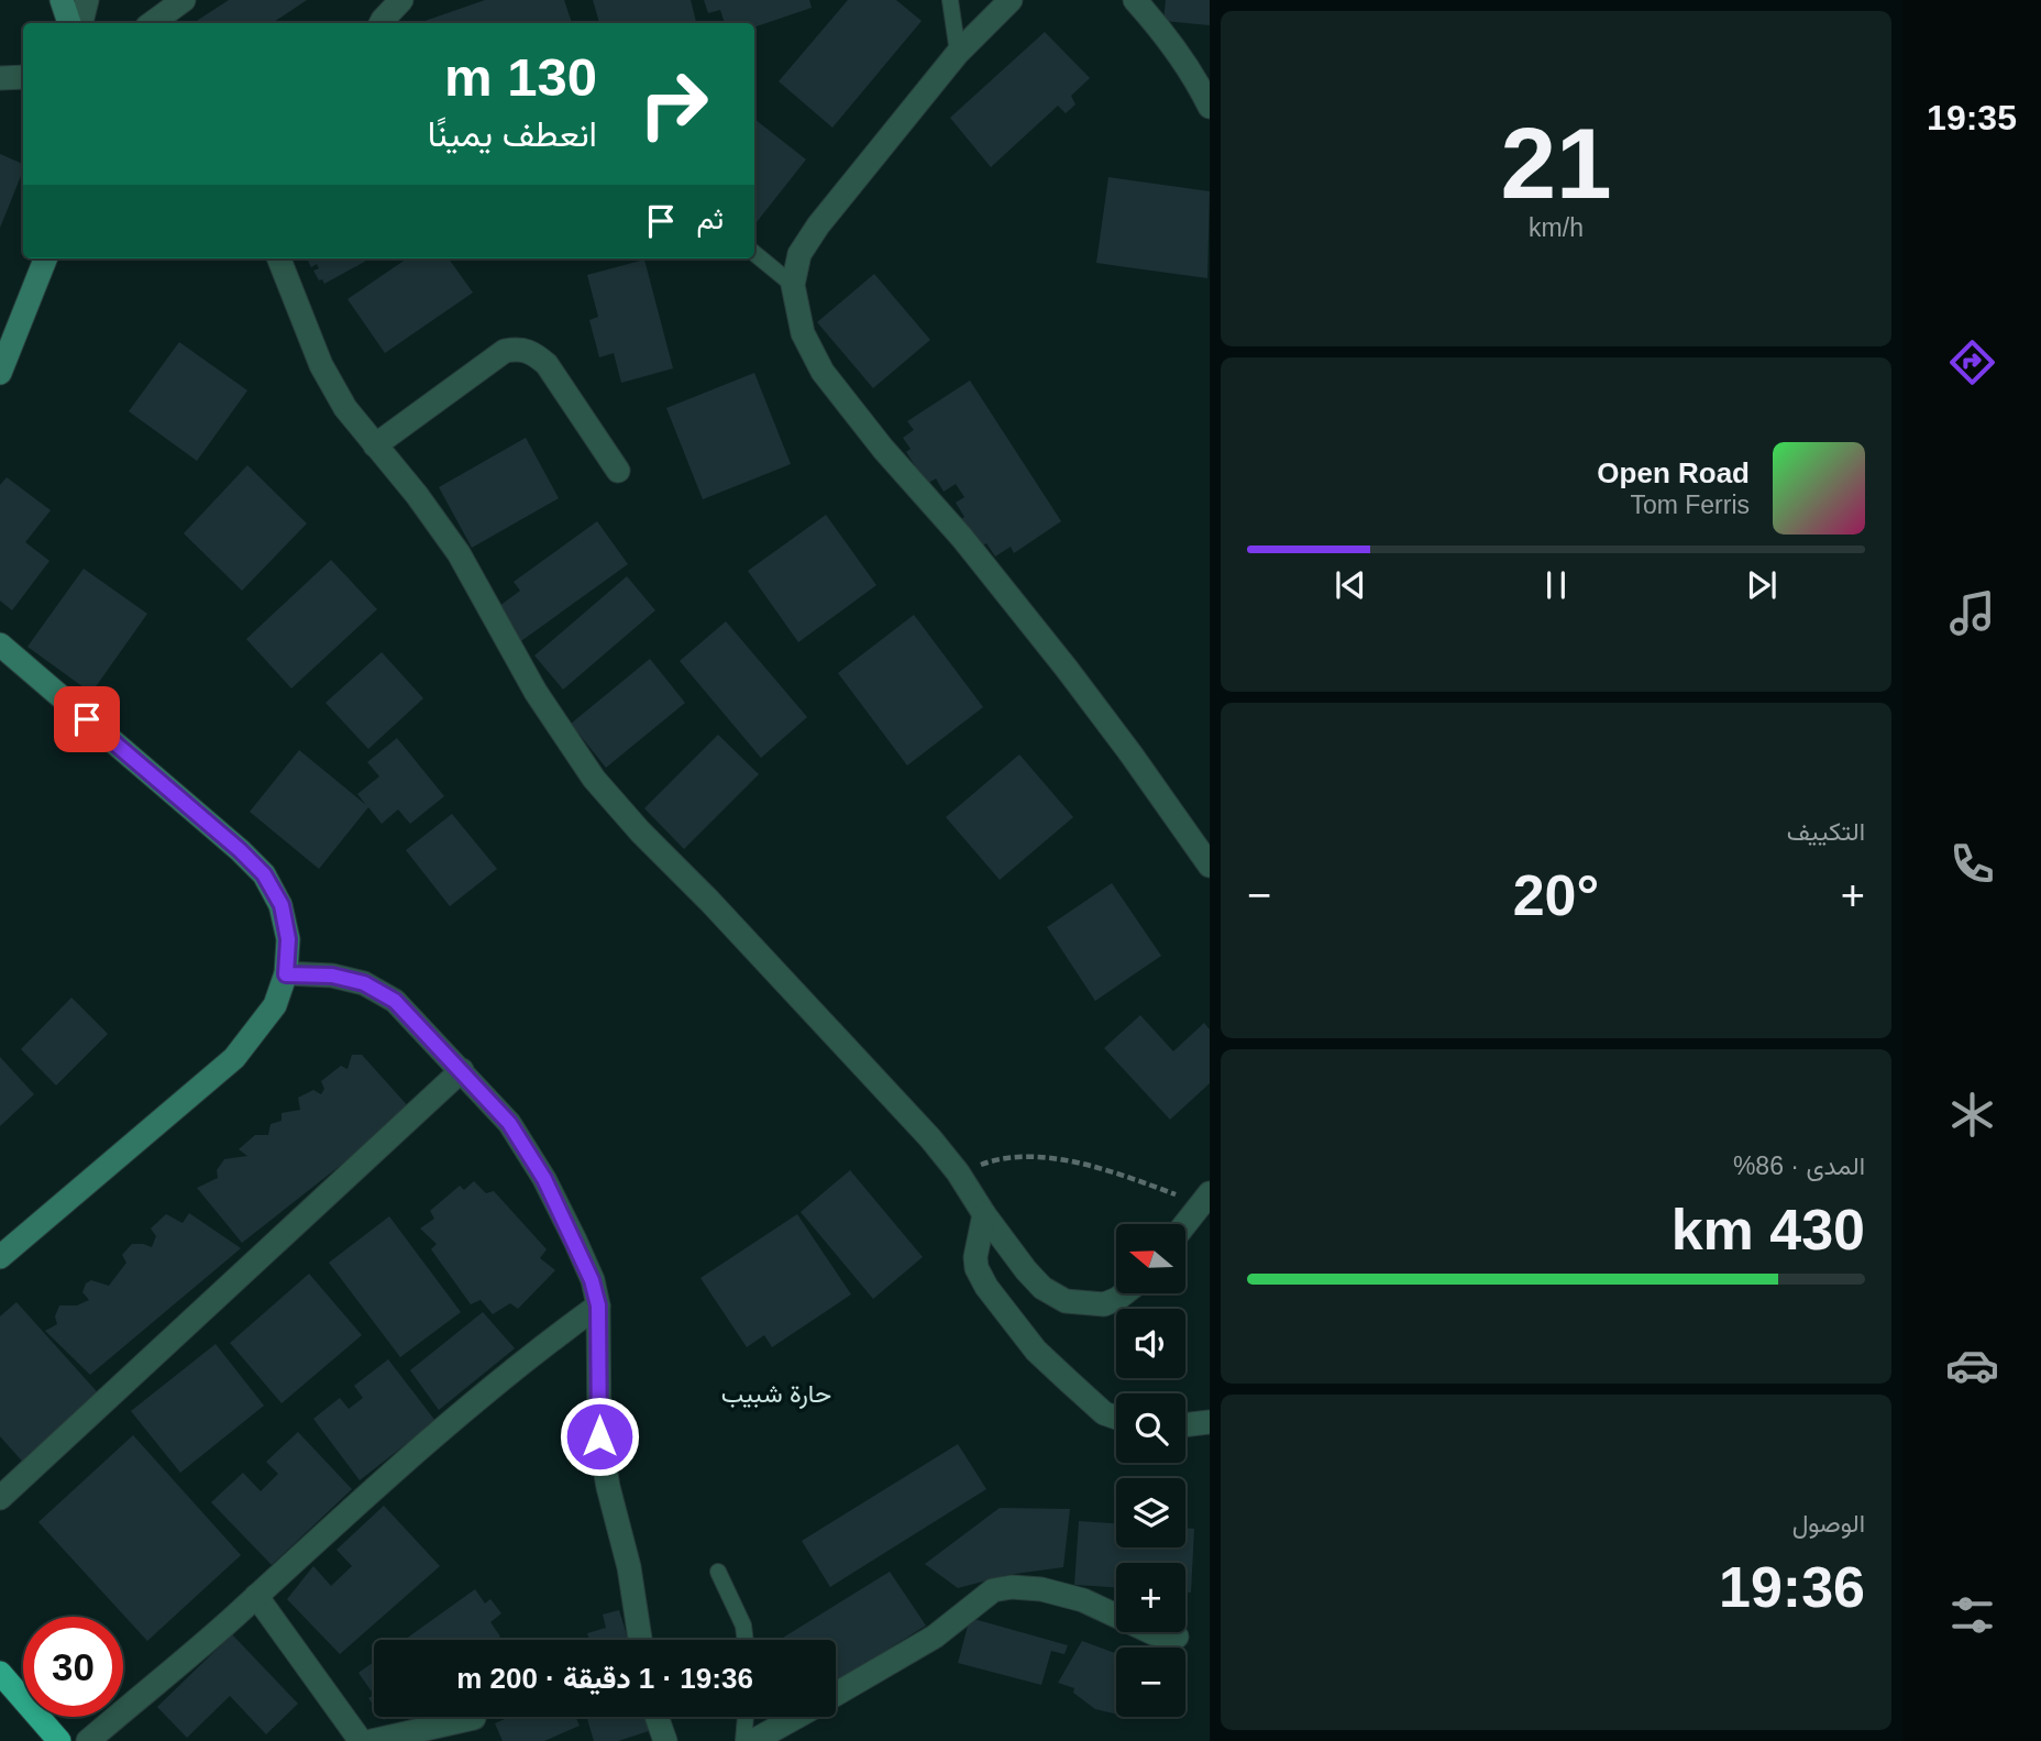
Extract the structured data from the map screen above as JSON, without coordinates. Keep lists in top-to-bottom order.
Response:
{
  "districts": ["حارة شبيب"],
  "north": "left",
  "page": {
    "tabs": "19:35",
    "tile": [
      ["21", "km/h"],
      "التكييف",
      ["المدى · 86%", "430 km"],
      ["الوصول", "19:36"]
    ],
    "turn": ["130 m", "انعطف يمينًا"],
    "then": "ثم",
    "song": ["Open Road", "Tom Ferris"],
    "heat": ["−", "20°", "+"],
    "map_buttons": ["+", "−"],
    "limit": "30",
    "trip": "19:36 · 1 دقيقة · 200 m"
  }
}
